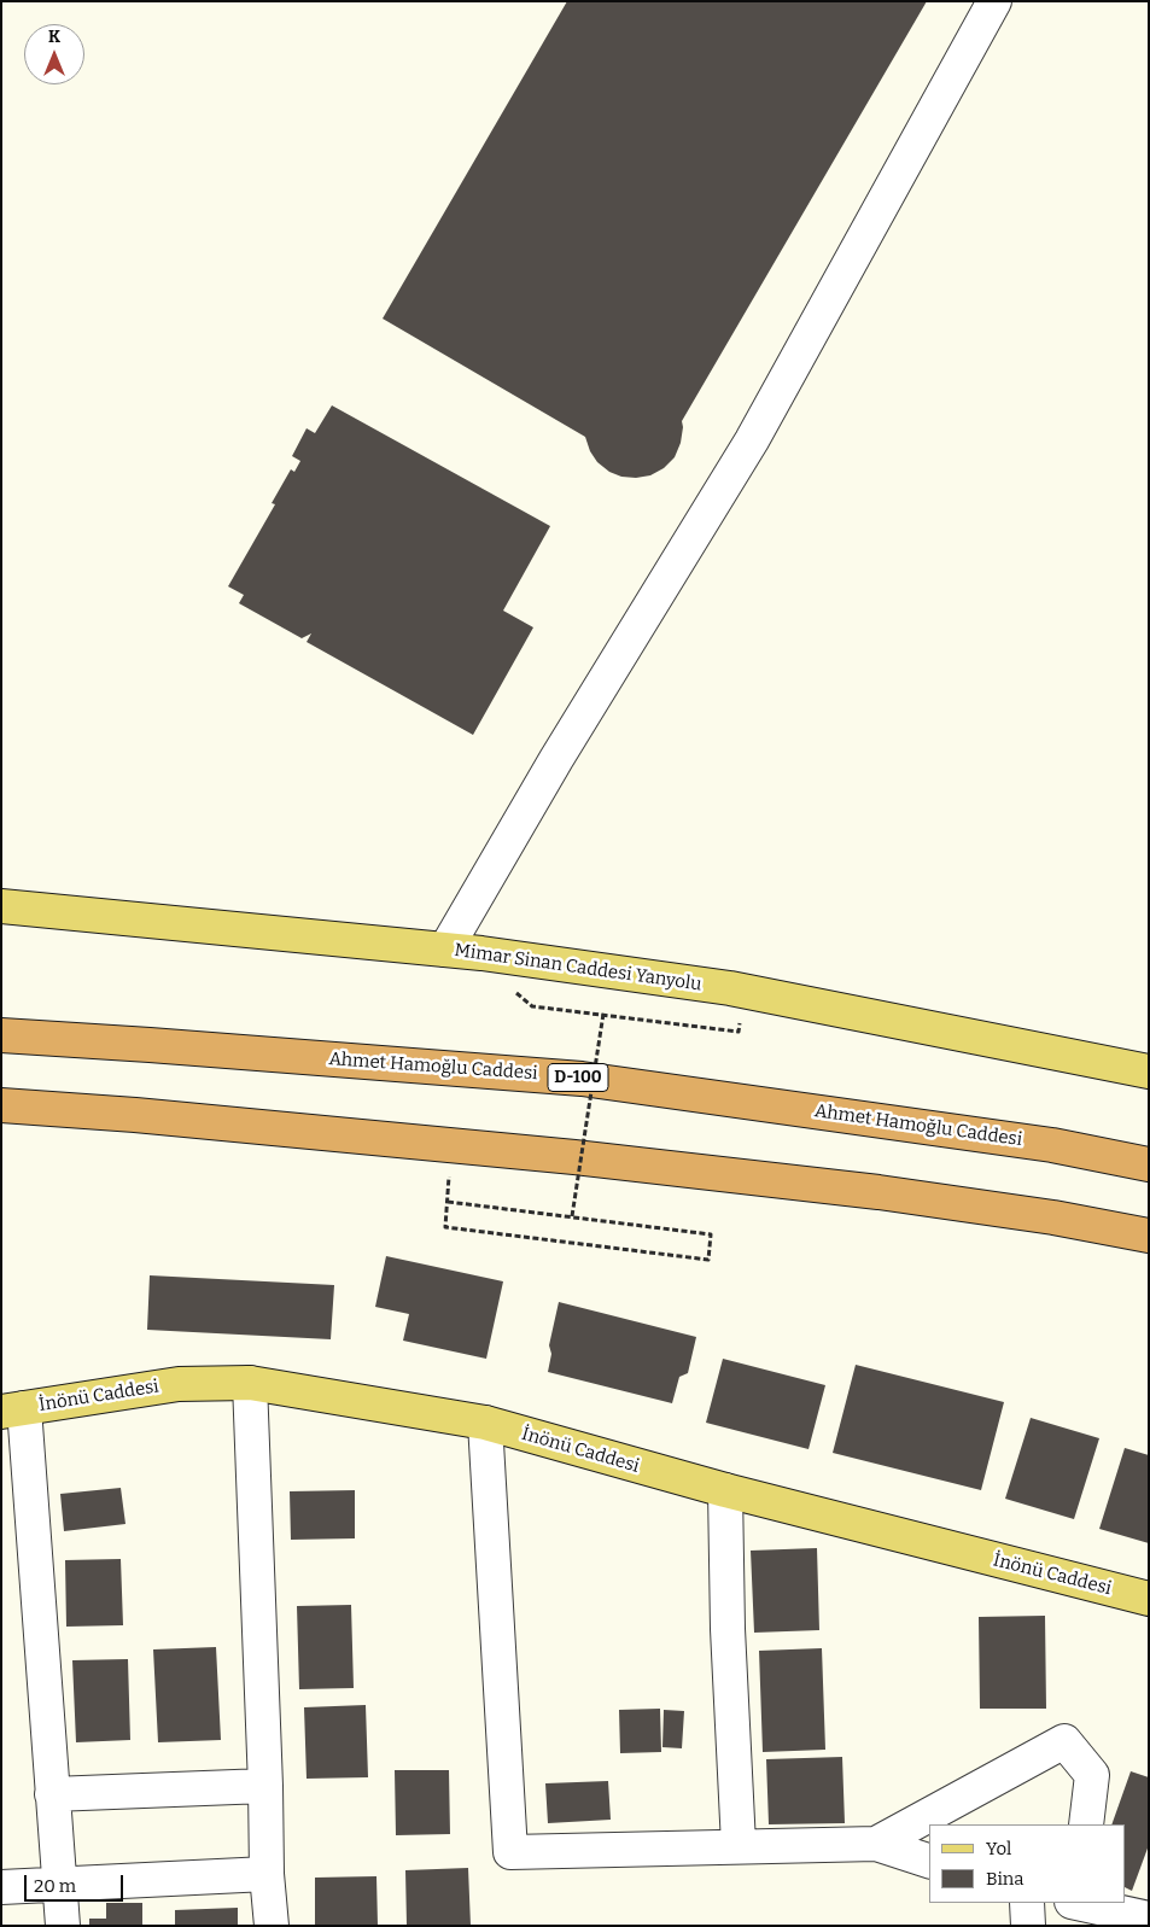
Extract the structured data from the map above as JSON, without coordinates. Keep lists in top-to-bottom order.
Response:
{
  "streets": {
    "highway": ["Ahmet Hamoğlu Caddesi", "D-100"],
    "main road": ["Mimar Sinan Caddesi Yanyolu", "İnönü Caddesi"]
  },
  "legend": ["Yol", "Bina"],
  "scale_bar": "20 m",
  "north": "top"
}
